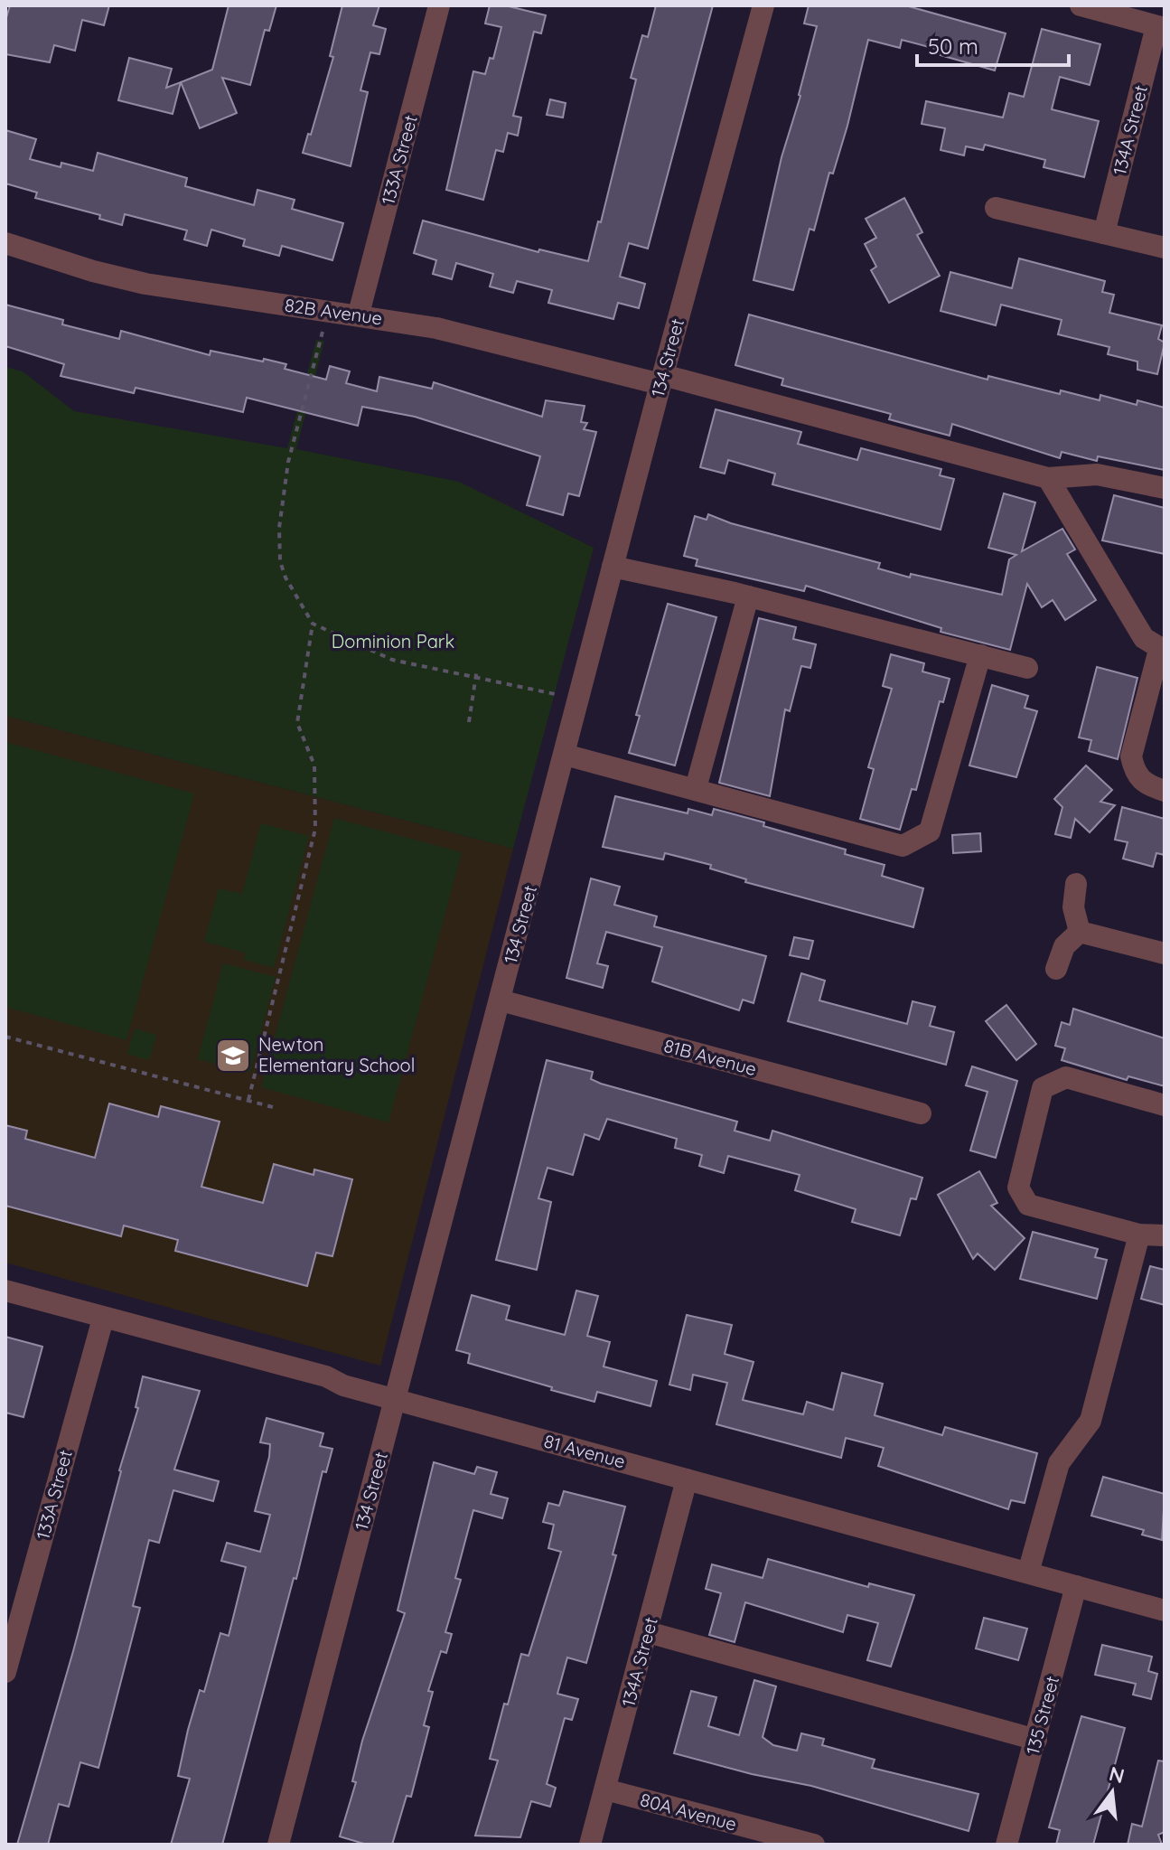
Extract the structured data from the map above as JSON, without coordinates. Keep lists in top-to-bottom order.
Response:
{
  "streets": {
    "street": [
      "134A Street",
      "133A Street",
      "82B Avenue",
      "134 Street",
      "81B Avenue",
      "81 Avenue",
      "135 Street",
      "80A Avenue"
    ]
  },
  "crossings": [
    ["134A Street", "81 Avenue"],
    ["134A Street", "80A Avenue"],
    ["133A Street", "82B Avenue"],
    ["133A Street", "81 Avenue"],
    ["82B Avenue", "134 Street"],
    ["134 Street", "81B Avenue"],
    ["134 Street", "81 Avenue"],
    ["81 Avenue", "135 Street"]
  ],
  "parks": ["Dominion Park"],
  "places": {
    "school or university": ["Newton Elementary School"]
  },
  "scale_bar": "50 m",
  "north": "top"
}
